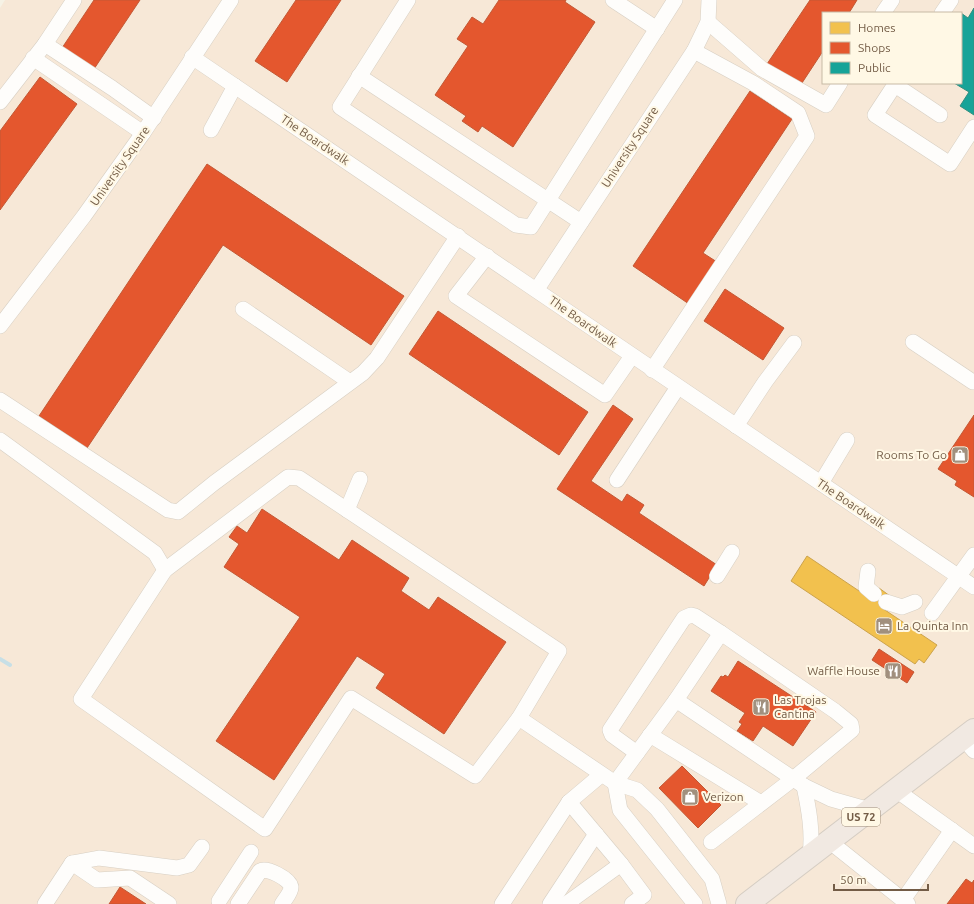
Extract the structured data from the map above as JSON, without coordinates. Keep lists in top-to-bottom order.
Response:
{
  "streets": {
    "highway": ["US 72"],
    "street": ["The Boardwalk", "University Square"]
  },
  "crossings": [
    ["The Boardwalk", "University Square"]
  ],
  "places": {
    "shop": ["Rooms To Go", "Verizon"],
    "hotel": ["La Quinta Inn"],
    "restaurant": ["Waffle House", "Las Trojas Cantina"]
  },
  "legend": ["Homes", "Shops", "Public"],
  "scale_bar": "50 m"
}
